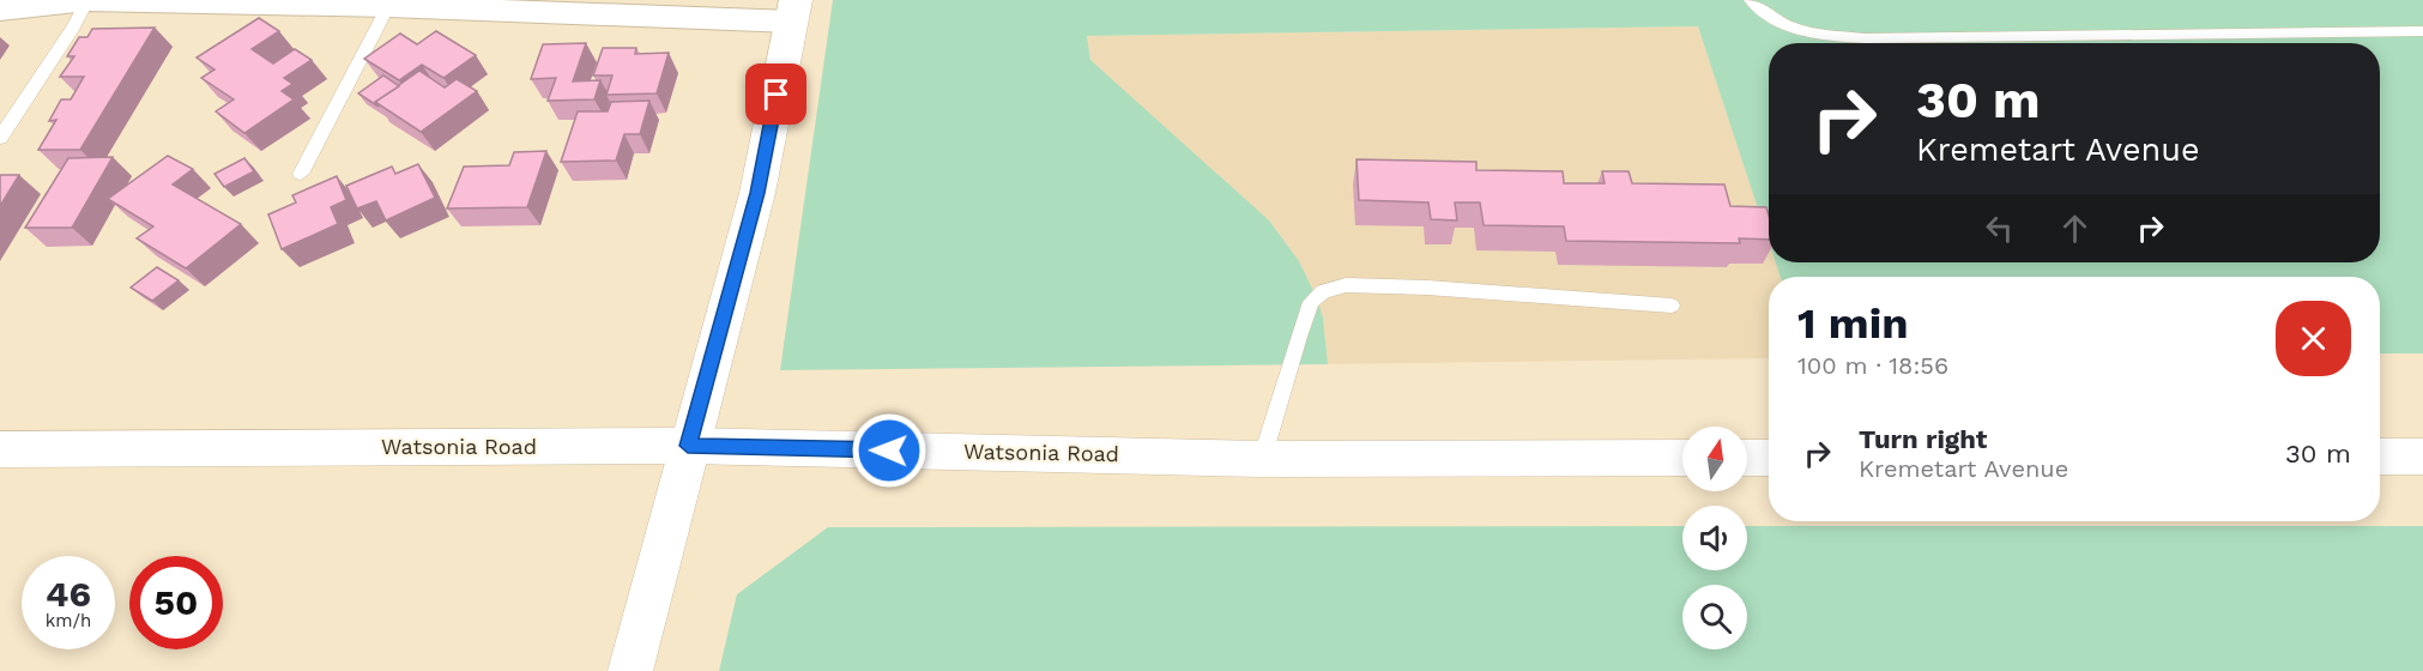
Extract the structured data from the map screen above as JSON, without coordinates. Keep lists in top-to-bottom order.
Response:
{
  "streets": {
    "main road": ["Watsonia Road"]
  },
  "north": "top",
  "page": {
    "turn": ["30 m", "Kremetart Avenue"],
    "heading": ["1 min", "100 m · 18:56"],
    "list": [
      {
        "name": "Turn right",
        "note": "Kremetart Avenue",
        "value": "30 m"
      }
    ],
    "speed": "46 km/h",
    "limit": "50"
  }
}
